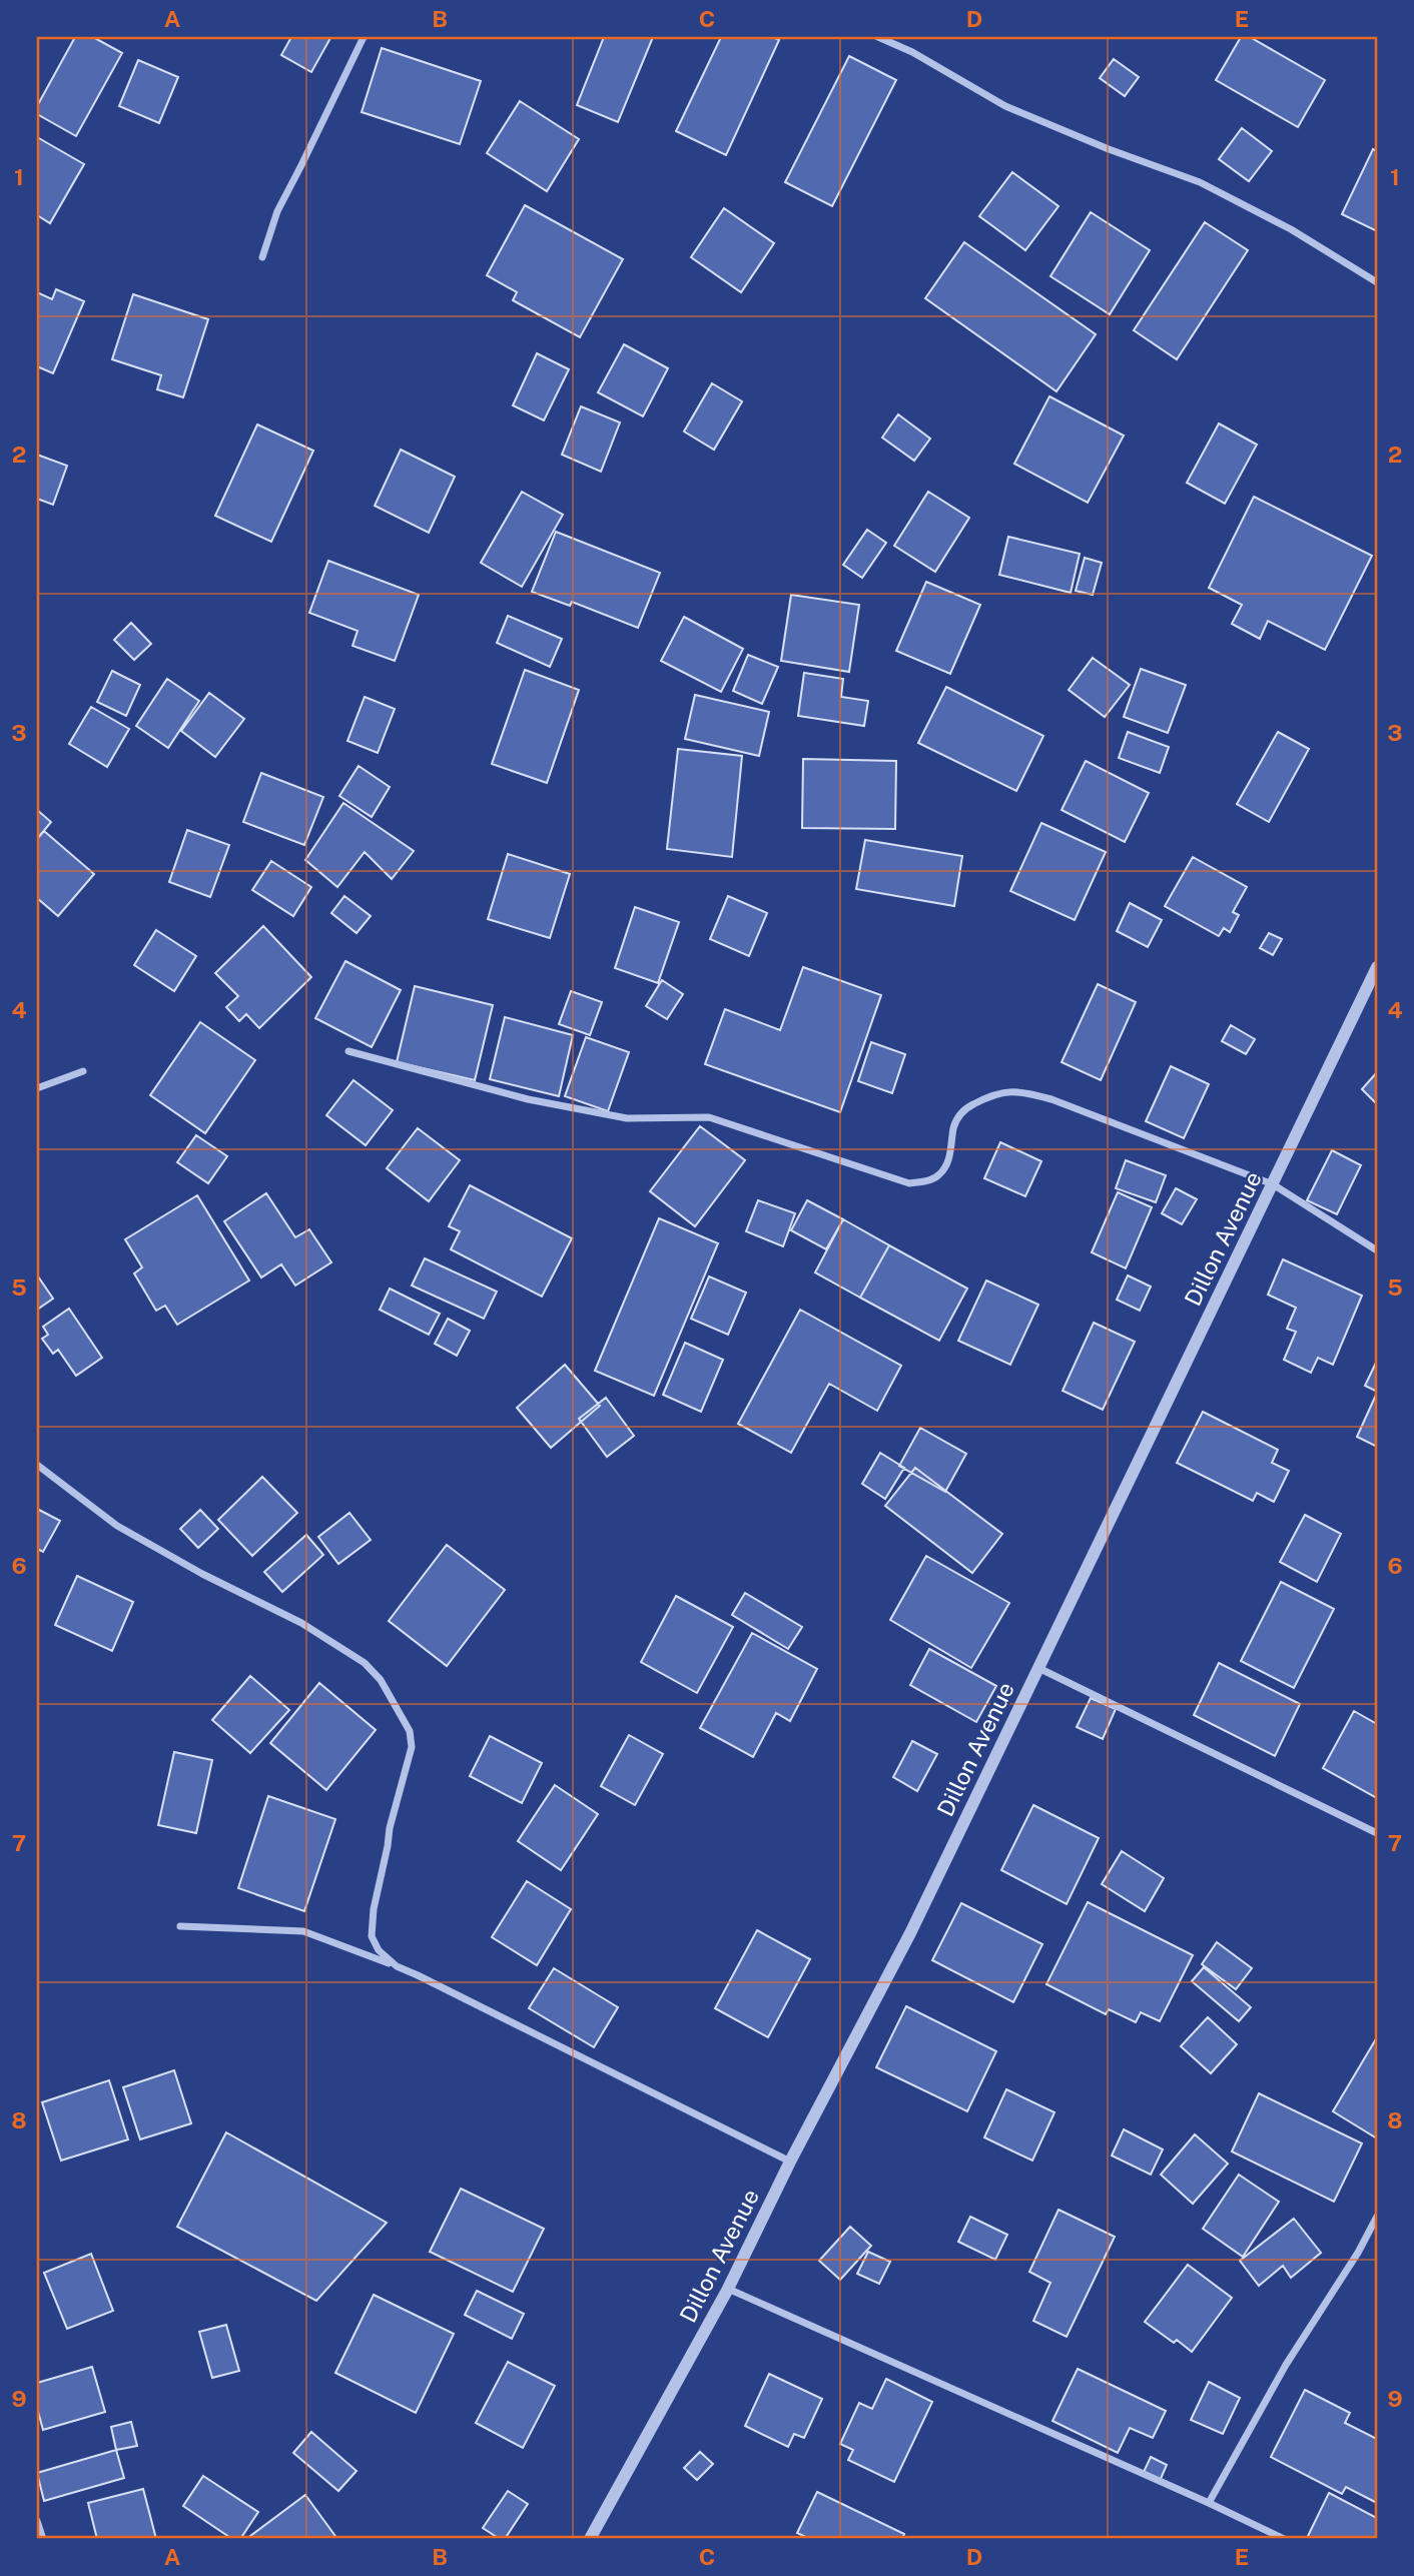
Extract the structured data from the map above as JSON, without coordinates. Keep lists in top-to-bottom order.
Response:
{
  "streets": {
    "street": ["Dillon Avenue"]
  },
  "grid": {
    "columns": [
      "A",
      "B",
      "C",
      "D",
      "E"
    ],
    "rows": [
      "1",
      "2",
      "3",
      "4",
      "5",
      "6",
      "7",
      "8",
      "9"
    ]
  }
}
